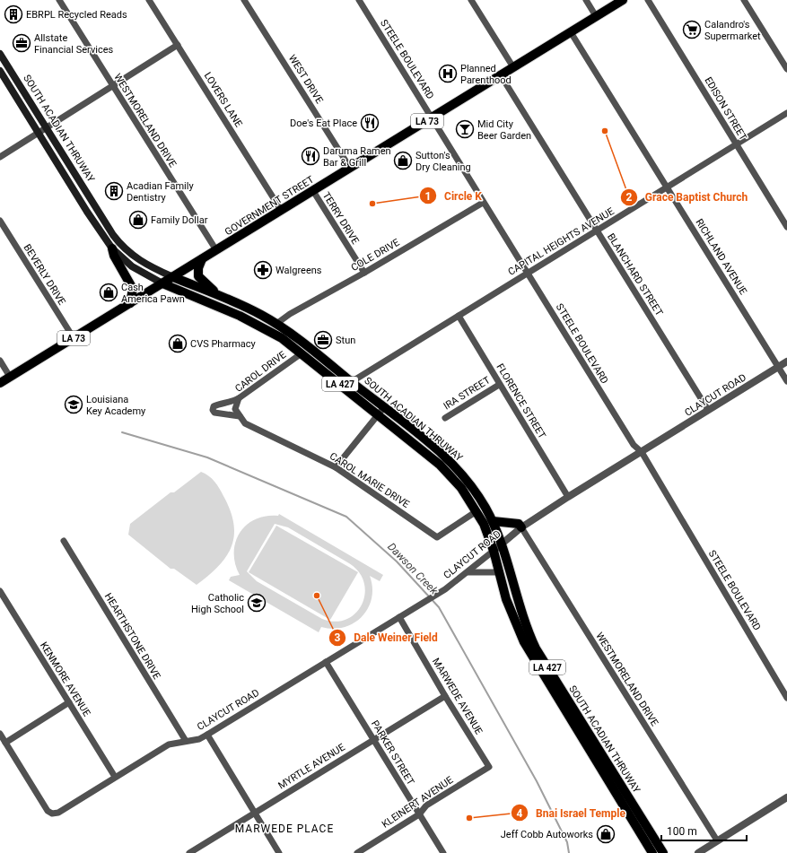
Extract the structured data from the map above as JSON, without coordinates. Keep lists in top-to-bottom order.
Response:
{
  "streets": {
    "main road": [
      "LA 73",
      "SOUTH ACADIAN THRUWAY",
      "GOVERNMENT STREET",
      "LA 427"
    ],
    "street": [
      "STEELE BOULEVARD",
      "WEST DRIVE",
      "LOVERS LANE",
      "EDISON STREET",
      "WESTMORELAND DRIVE",
      "TERRY DRIVE",
      "CAPITAL HEIGHTS AVENUE",
      "COLE DRIVE",
      "RICHLAND AVENUE",
      "BEVERLY DRIVE",
      "BLANCHARD STREET",
      "CAROL DRIVE",
      "IRA STREET",
      "CLAYCUT ROAD",
      "FLORENCE STREET",
      "CAROL MARIE DRIVE",
      "HEARTHSTONE DRIVE",
      "KENMORE AVENUE",
      "MARWEDE AVENUE",
      "PARKER STREET",
      "MYRTLE AVENUE",
      "KLEINERT AVENUE"
    ]
  },
  "crossings": [
    ["STEELE BOULEVARD", "GOVERNMENT STREET"],
    ["STEELE BOULEVARD", "CAPITAL HEIGHTS AVENUE"],
    ["STEELE BOULEVARD", "COLE DRIVE"],
    ["STEELE BOULEVARD", "CLAYCUT ROAD"],
    ["WEST DRIVE", "GOVERNMENT STREET"],
    ["LOVERS LANE", "GOVERNMENT STREET"],
    ["EDISON STREET", "CAPITAL HEIGHTS AVENUE"],
    ["WESTMORELAND DRIVE", "GOVERNMENT STREET"],
    ["WESTMORELAND DRIVE", "CLAYCUT ROAD"],
    ["SOUTH ACADIAN THRUWAY", "GOVERNMENT STREET"],
    ["SOUTH ACADIAN THRUWAY", "CAPITAL HEIGHTS AVENUE"],
    ["SOUTH ACADIAN THRUWAY", "COLE DRIVE"],
    ["SOUTH ACADIAN THRUWAY", "CAROL DRIVE"],
    ["SOUTH ACADIAN THRUWAY", "CLAYCUT ROAD"],
    ["SOUTH ACADIAN THRUWAY", "CAROL MARIE DRIVE"],
    ["GOVERNMENT STREET", "TERRY DRIVE"],
    ["GOVERNMENT STREET", "RICHLAND AVENUE"],
    ["GOVERNMENT STREET", "BEVERLY DRIVE"],
    ["GOVERNMENT STREET", "BLANCHARD STREET"],
    ["TERRY DRIVE", "COLE DRIVE"],
    ["CAPITAL HEIGHTS AVENUE", "RICHLAND AVENUE"],
    ["CAPITAL HEIGHTS AVENUE", "BLANCHARD STREET"],
    ["CAPITAL HEIGHTS AVENUE", "FLORENCE STREET"],
    ["RICHLAND AVENUE", "CLAYCUT ROAD"],
    ["BLANCHARD STREET", "CLAYCUT ROAD"],
    ["CAROL DRIVE", "CAROL MARIE DRIVE"],
    ["IRA STREET", "FLORENCE STREET"],
    ["CLAYCUT ROAD", "FLORENCE STREET"],
    ["CLAYCUT ROAD", "HEARTHSTONE DRIVE"],
    ["CLAYCUT ROAD", "KENMORE AVENUE"],
    ["CLAYCUT ROAD", "MARWEDE AVENUE"],
    ["CLAYCUT ROAD", "PARKER STREET"],
    ["MARWEDE AVENUE", "MYRTLE AVENUE"],
    ["MARWEDE AVENUE", "KLEINERT AVENUE"],
    ["PARKER STREET", "MYRTLE AVENUE"],
    ["PARKER STREET", "KLEINERT AVENUE"]
  ],
  "districts": ["MARWEDE PLACE"],
  "water": ["Dawson Creek"],
  "places": {
    "building": ["EBRPL Recycled Reads", "Acadian Family Dentistry"],
    "supermarket": ["Calandro's Supermarket"],
    "office": ["Allstate Financial Services", "Stun"],
    "hospital": ["Planned Parenthood"],
    "restaurant": ["Doe's Eat Place", "Daruma Ramen Bar & Grill"],
    "bar": ["Mid City Beer Garden"],
    "other": [
      "Grace Baptist Church",
      "Circle K",
      "Dale Weiner Field",
      "Bnai Israel Temple"
    ],
    "shop": [
      "Sutton's Dry Cleaning",
      "Family Dollar",
      "Cash America Pawn",
      "CVS Pharmacy",
      "Jeff Cobb Autoworks"
    ],
    "pharmacy": ["Walgreens"],
    "school or university": ["Louisiana Key Academy", "Catholic High School"]
  },
  "scale_bar": "100 m"
}
